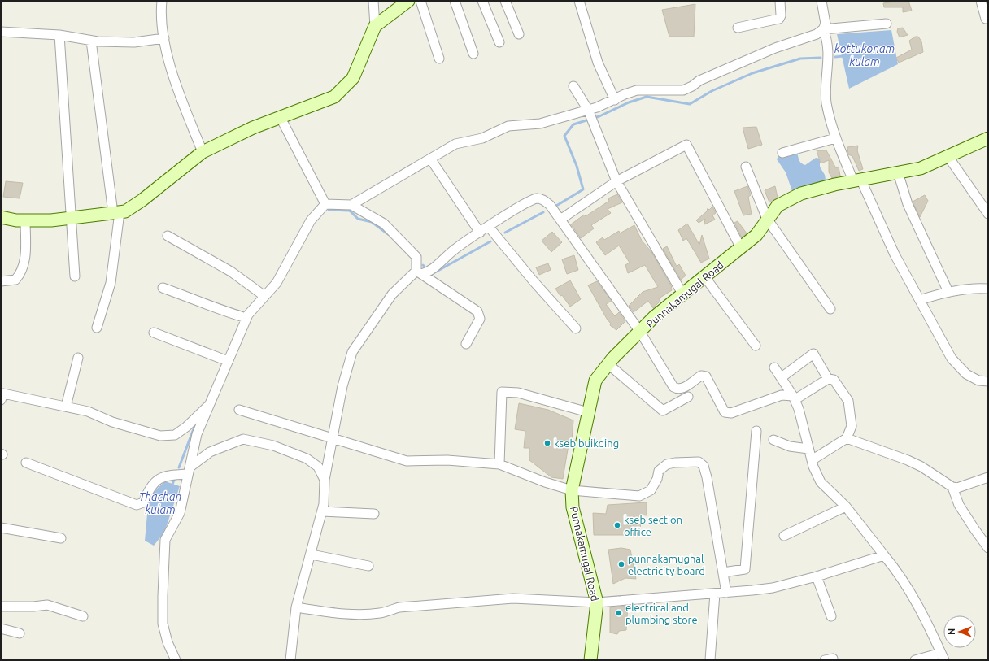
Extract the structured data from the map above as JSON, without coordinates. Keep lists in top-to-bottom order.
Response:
{
  "streets": {
    "street": ["Punnakamugal Road"]
  },
  "water": ["kottukonam kulam", "Thachan kulam"],
  "places": [
    "kseb buikding",
    "kseb section office",
    "punnakamughal electricity board",
    "electrical and plumbing store"
  ],
  "north": "left"
}
